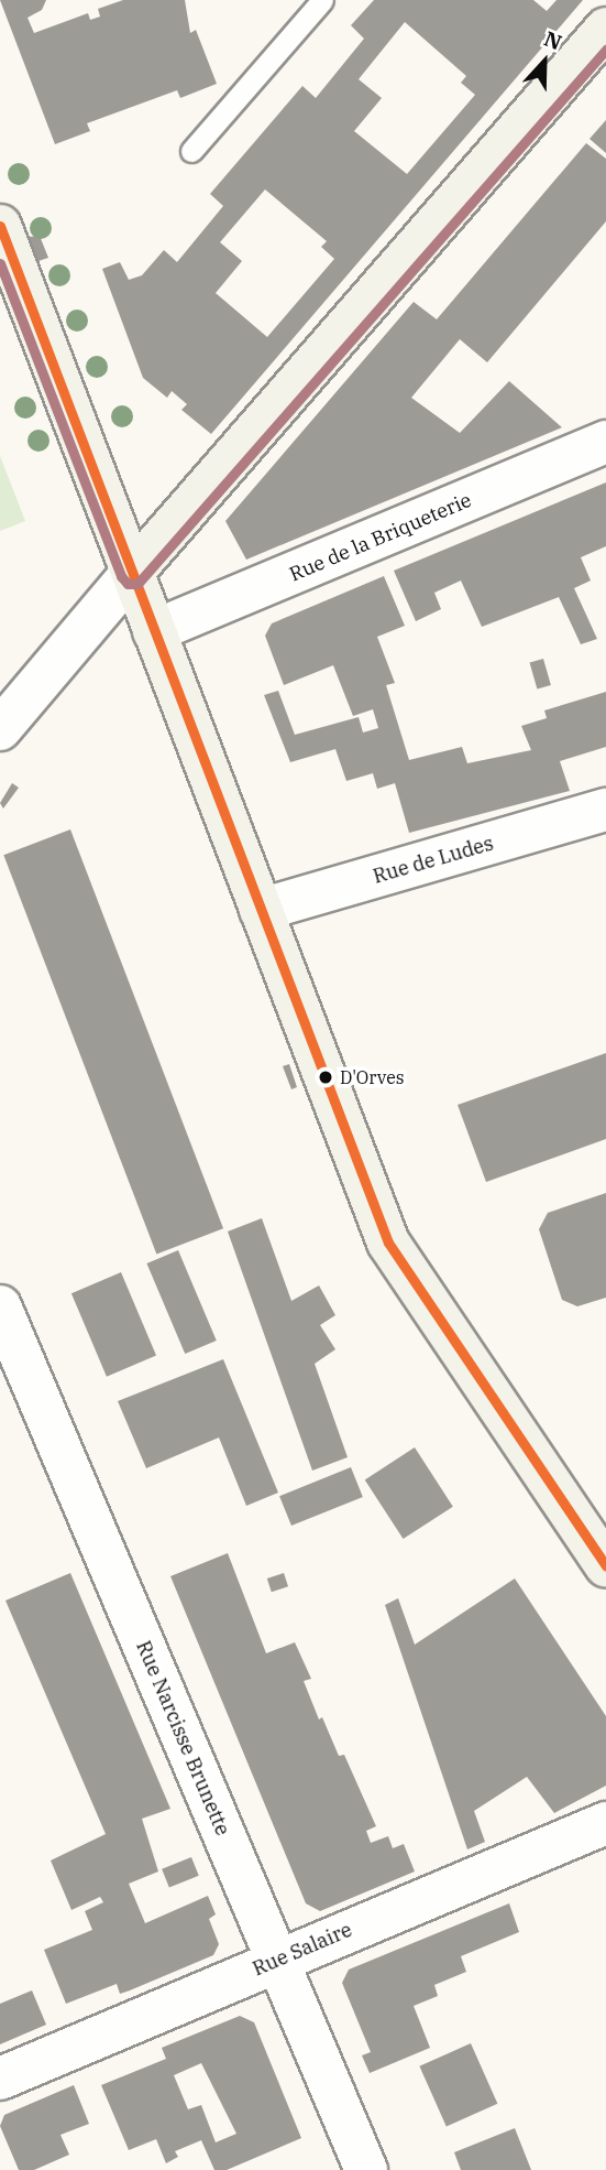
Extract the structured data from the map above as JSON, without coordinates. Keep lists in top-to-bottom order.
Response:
{
  "streets": {
    "street": [
      "Rue de la Briqueterie",
      "Rue de Ludes",
      "Rue Narcisse Brunette",
      "Rue Salaire"
    ]
  },
  "crossings": [
    ["Rue Narcisse Brunette", "Rue Salaire"]
  ],
  "places": ["D'Orves"],
  "north": "top"
}
